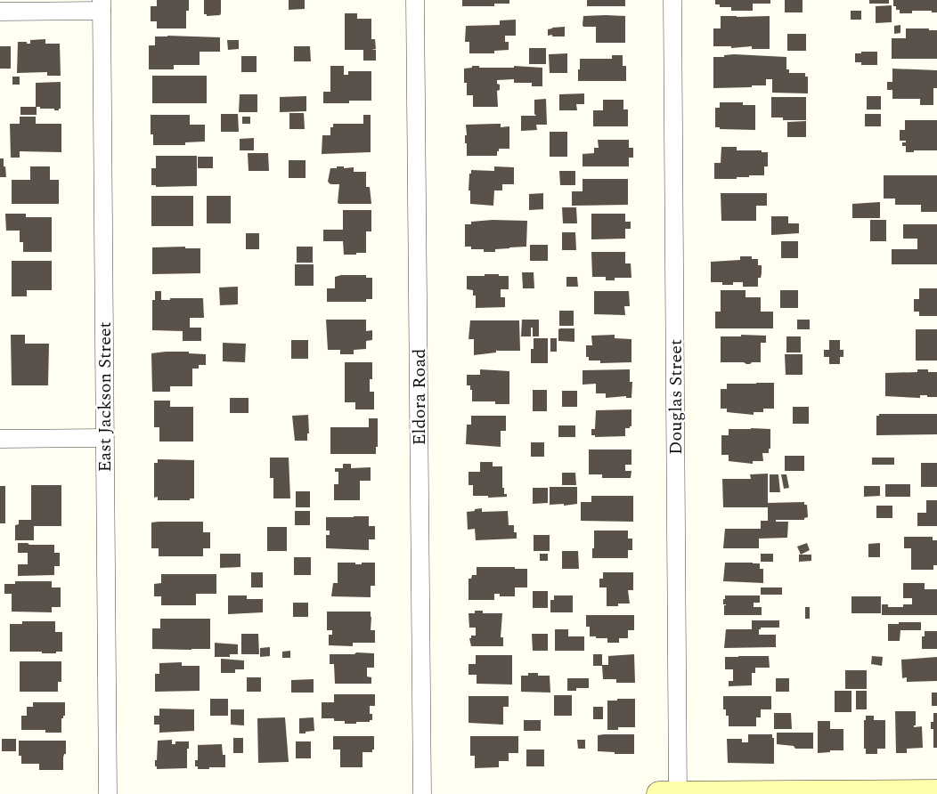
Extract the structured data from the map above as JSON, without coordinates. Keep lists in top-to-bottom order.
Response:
{
  "streets": {
    "street": ["East Jackson Street", "Eldora Road", "Douglas Street"]
  }
}
